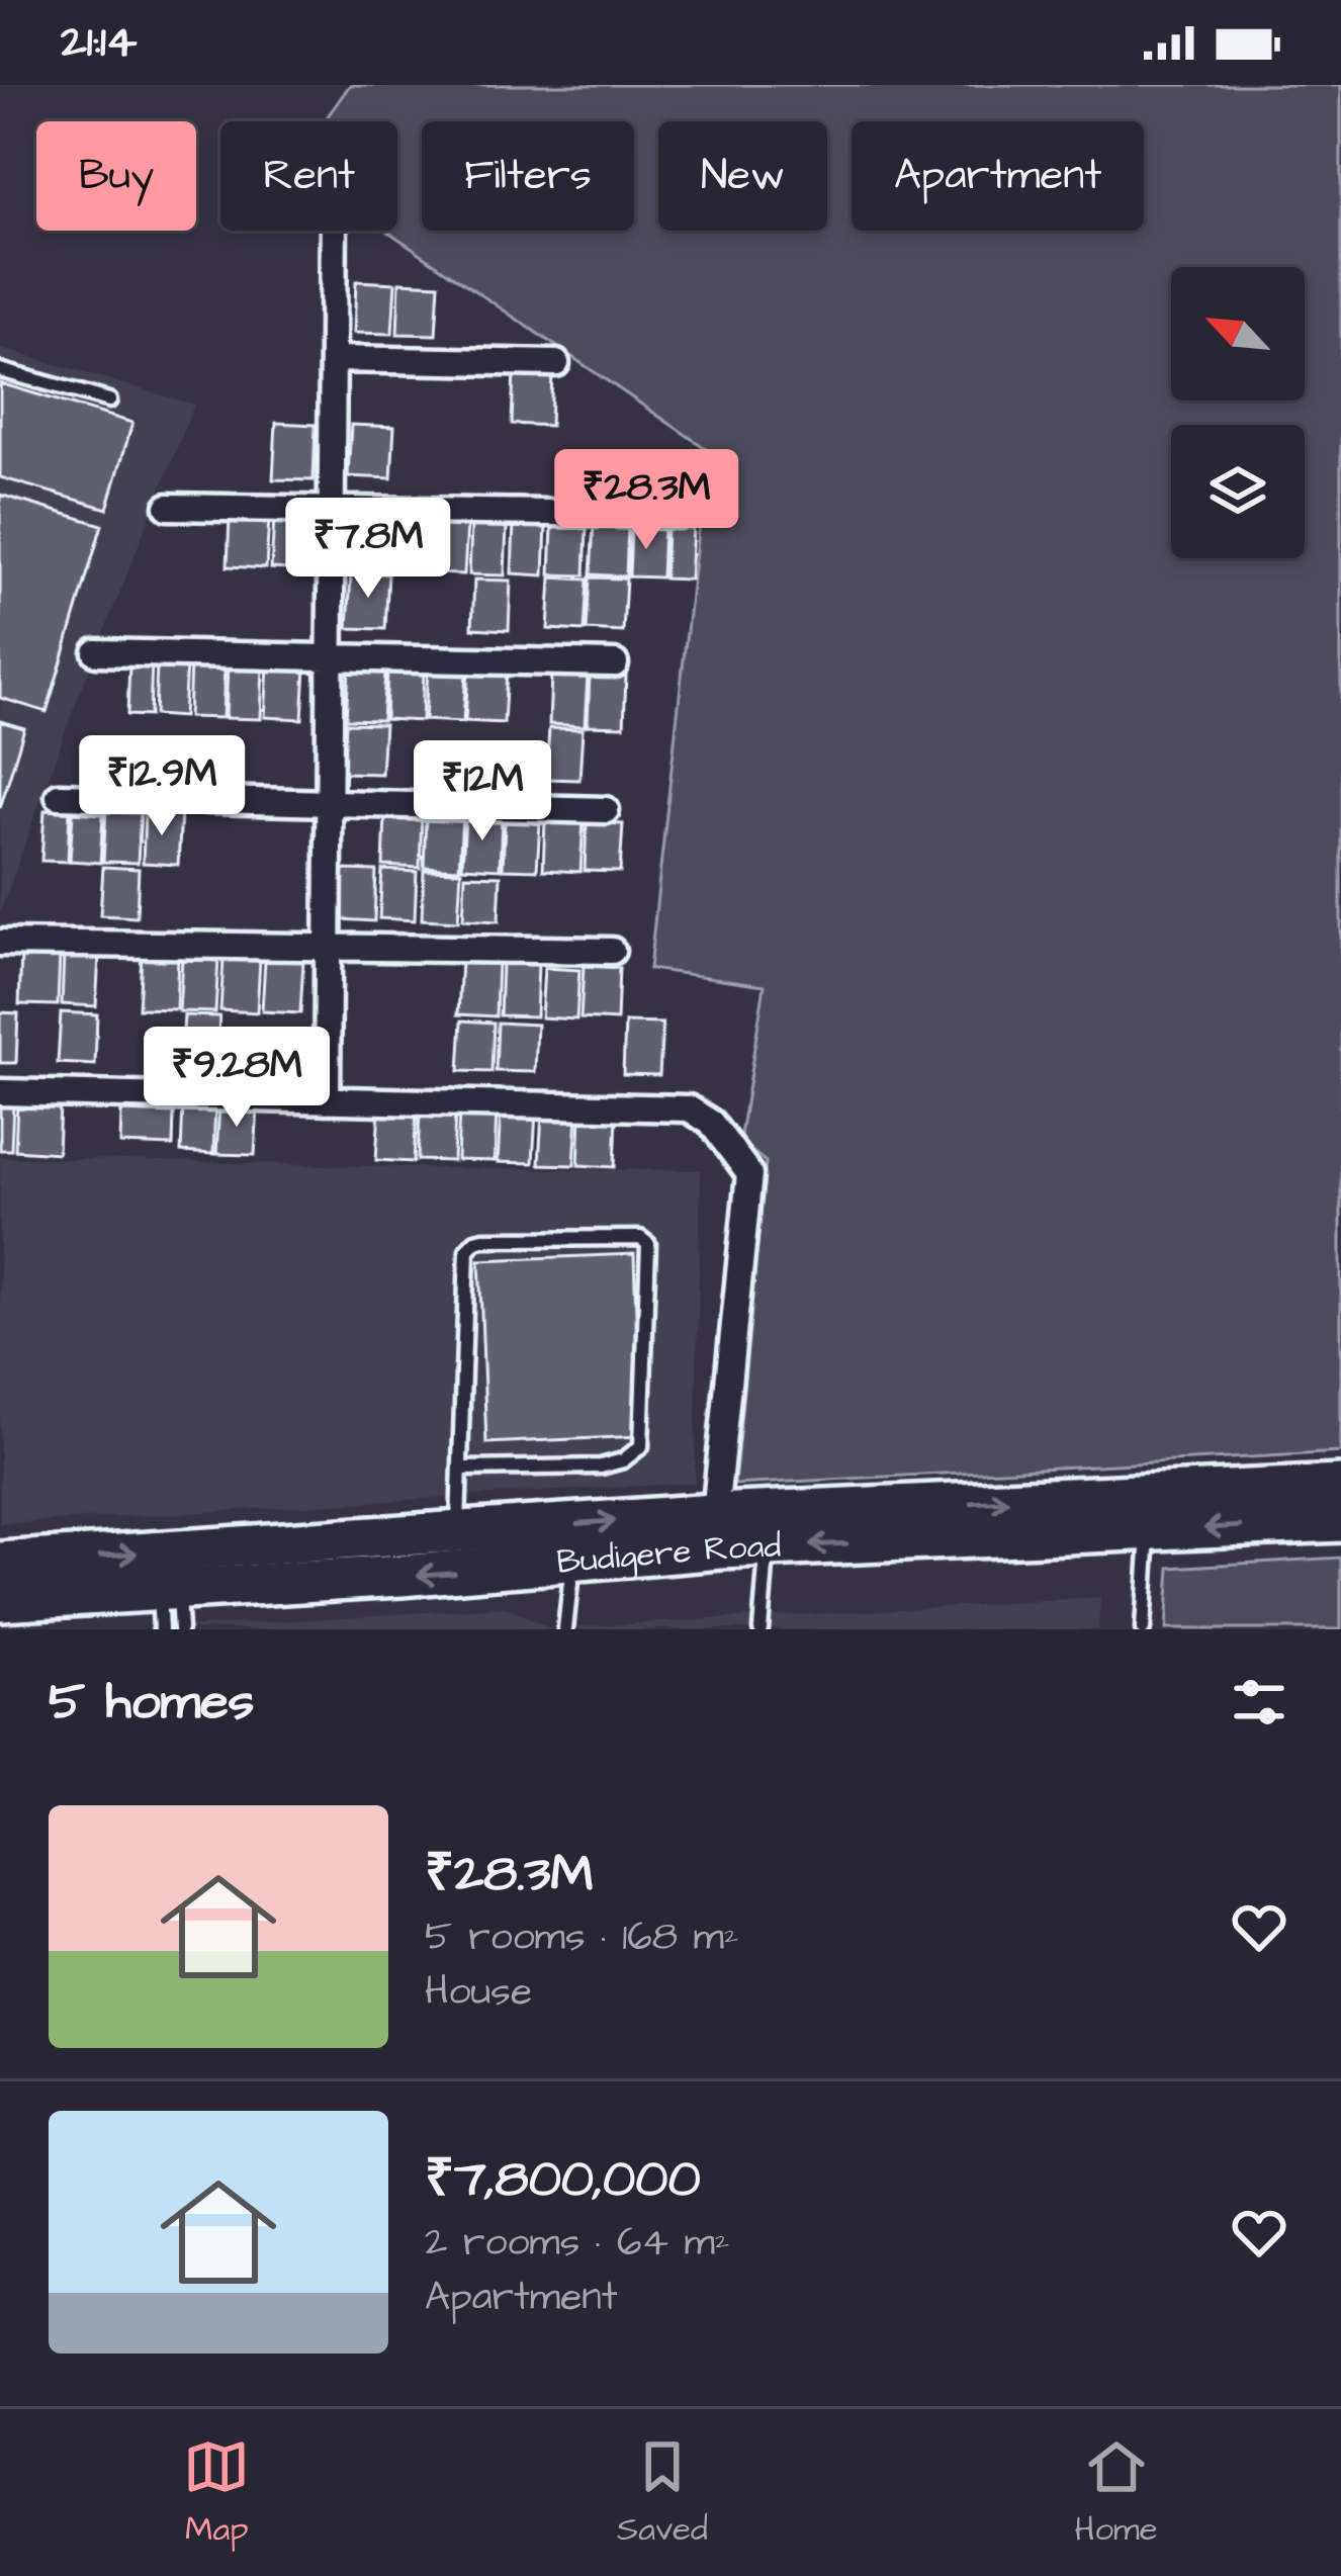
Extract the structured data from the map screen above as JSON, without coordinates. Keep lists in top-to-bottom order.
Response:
{
  "streets": {
    "main road": ["Budigere Road"]
  },
  "north": "top left",
  "page": {
    "status": "21:14",
    "chip": [
      "Buy",
      "Rent",
      "Filters",
      "New",
      "Apartment"
    ],
    "price": [
      "₹28.3M",
      "₹7.8M",
      "₹12.9M",
      "₹12M",
      "₹9.28M"
    ],
    "heading": "5 homes",
    "list": [
      {
        "name": "₹28.3M",
        "note": "5 rooms · 168 m² · House"
      },
      {
        "name": "₹7,800,000",
        "note": "2 rooms · 64 m² · Apartment"
      }
    ],
    "tabs": ["Map", "Saved", "Home"]
  }
}
